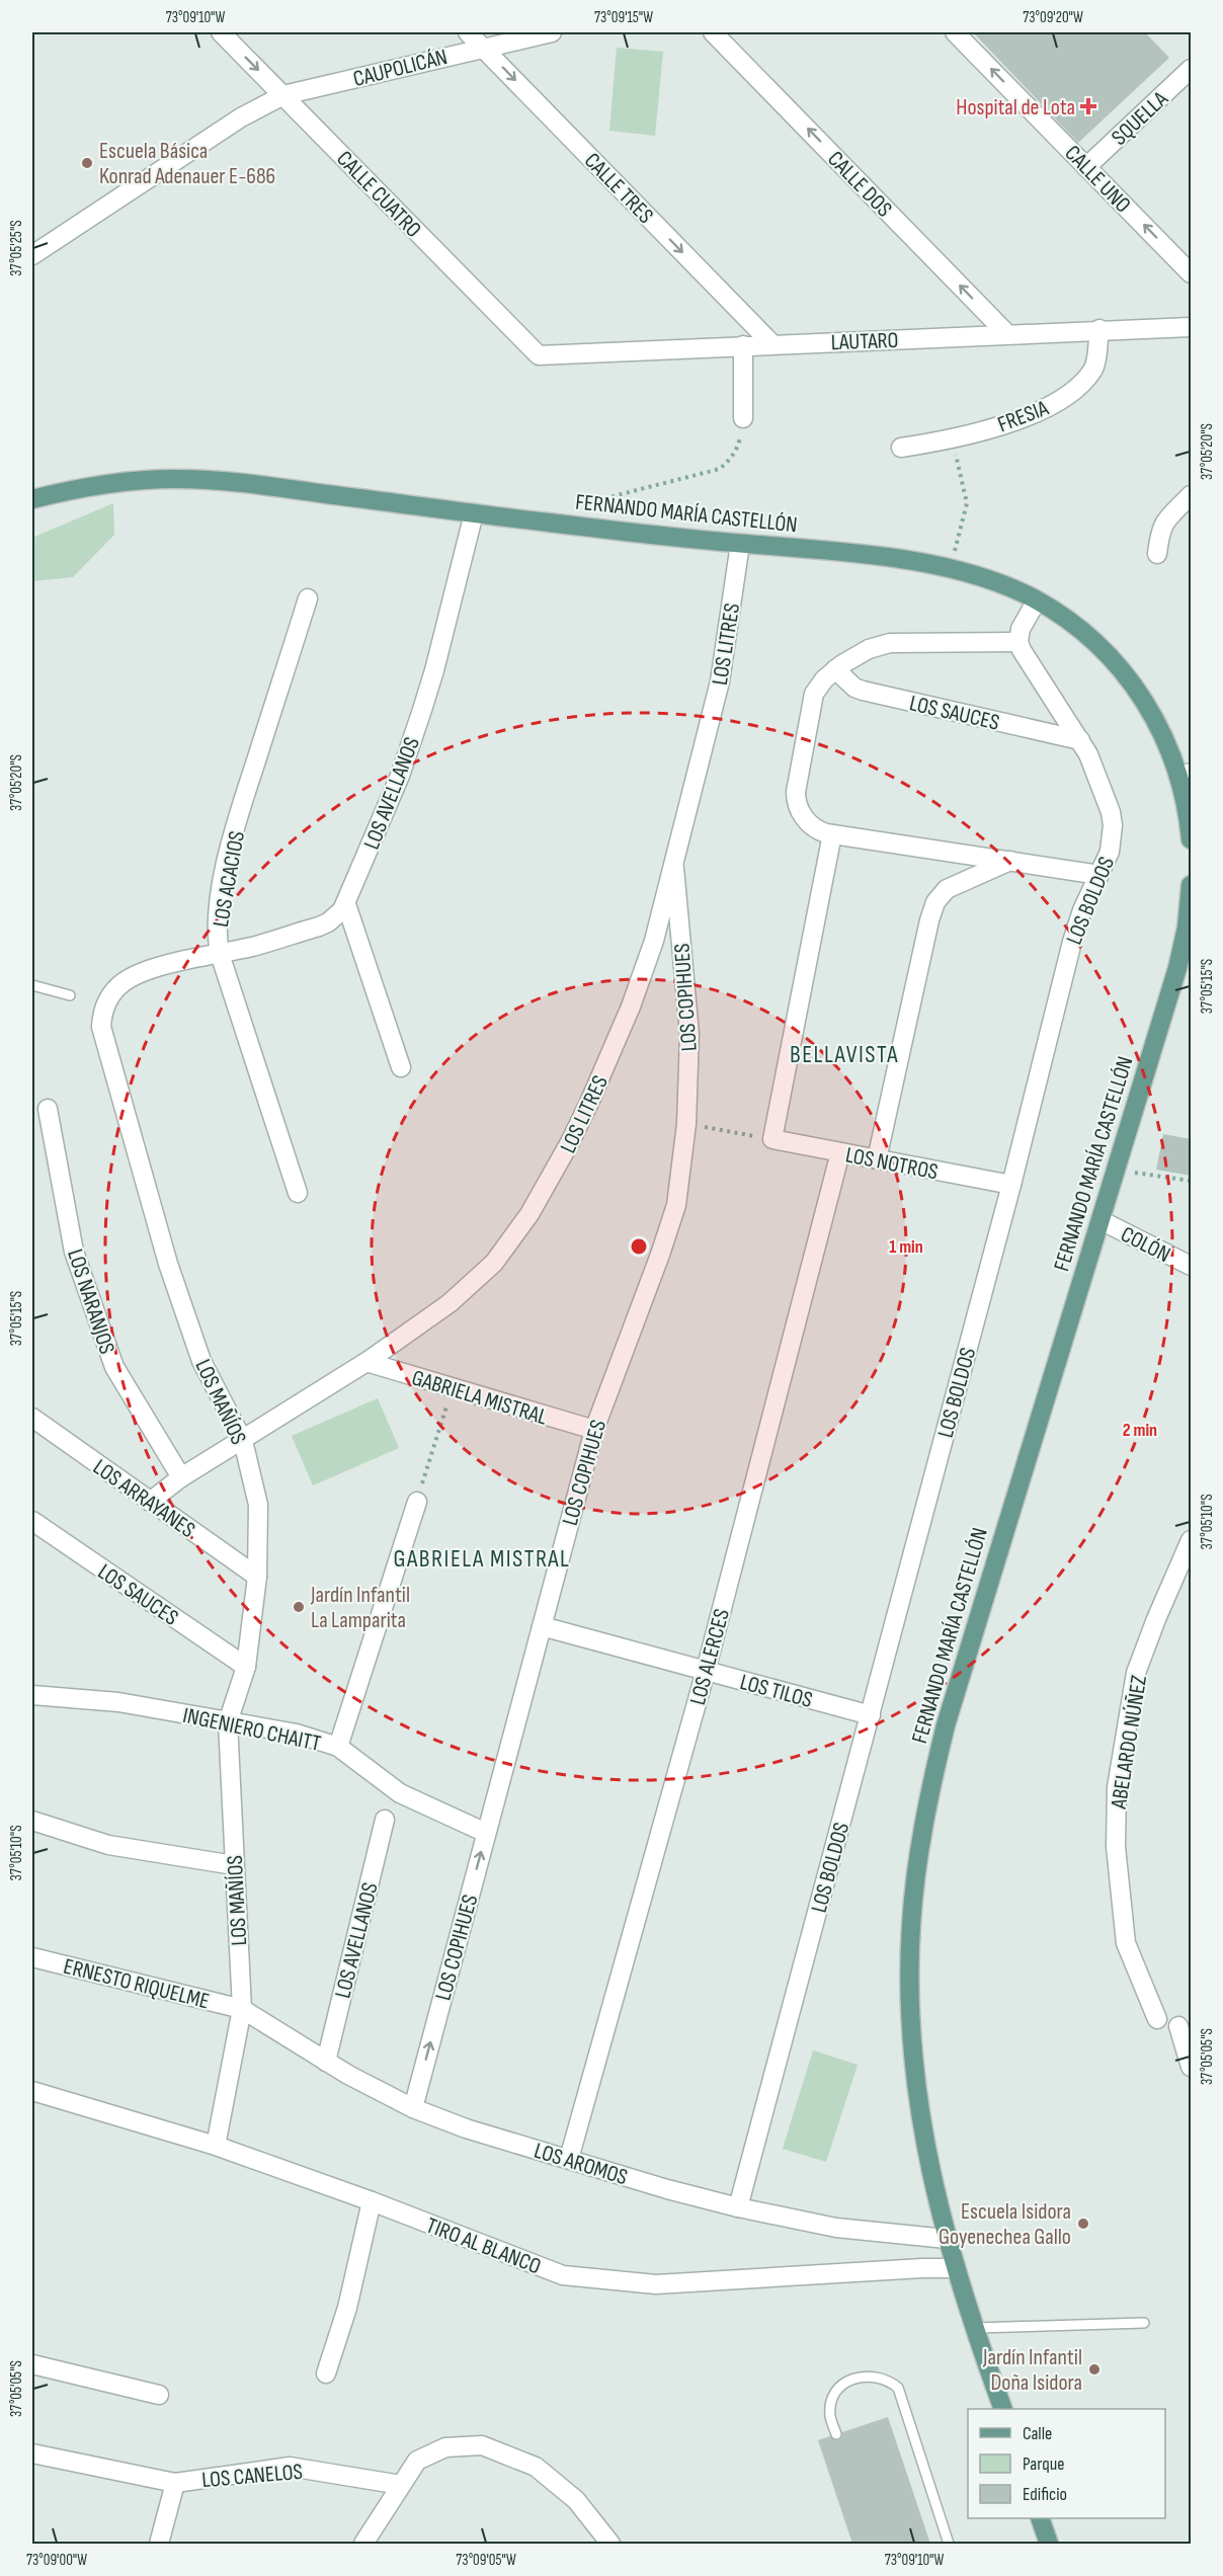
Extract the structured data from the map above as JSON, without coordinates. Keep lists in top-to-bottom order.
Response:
{
  "streets": {
    "main road": ["FERNANDO MARÍA CASTELLÓN"],
    "street": [
      "CAUPOLICÁN",
      "SQUELLA",
      "CALLE UNO",
      "CALLE DOS",
      "CALLE TRES",
      "CALLE CUATRO",
      "LAUTARO",
      "FRESIA",
      "LOS LITRES",
      "LOS SAUCES",
      "LOS AVELLANOS",
      "LOS ACACIOS",
      "LOS BOLDOS",
      "LOS COPIHUES",
      "LOS NOTROS",
      "COLÓN",
      "LOS NARANJOS",
      "GABRIELA MISTRAL",
      "LOS MAÑÍOS",
      "LOS ARRAYANES",
      "LOS ALERCES",
      "LOS TILOS",
      "INGENIERO CHAITT",
      "ABELARDO NÚÑEZ",
      "ERNESTO RIQUELME",
      "LOS AROMOS",
      "TIRO AL BLANCO",
      "LOS CANELOS"
    ]
  },
  "crossings": [
    ["CAUPOLICÁN", "CALLE TRES"],
    ["CAUPOLICÁN", "CALLE CUATRO"],
    ["SQUELLA", "CALLE UNO"],
    ["CALLE DOS", "LAUTARO"],
    ["CALLE TRES", "LAUTARO"],
    ["CALLE CUATRO", "LAUTARO"],
    ["LAUTARO", "FRESIA"],
    ["FERNANDO MARÍA CASTELLÓN", "LOS LITRES"],
    ["FERNANDO MARÍA CASTELLÓN", "LOS AVELLANOS"],
    ["FERNANDO MARÍA CASTELLÓN", "COLÓN"],
    ["FERNANDO MARÍA CASTELLÓN", "LOS AROMOS"],
    ["FERNANDO MARÍA CASTELLÓN", "TIRO AL BLANCO"],
    ["LOS LITRES", "LOS COPIHUES"],
    ["LOS LITRES", "LOS NARANJOS"],
    ["LOS LITRES", "GABRIELA MISTRAL"],
    ["LOS LITRES", "LOS MAÑÍOS"],
    ["LOS LITRES", "LOS ARRAYANES"],
    ["LOS SAUCES", "LOS BOLDOS"],
    ["LOS SAUCES", "LOS MAÑÍOS"],
    ["LOS AVELLANOS", "LOS MAÑÍOS"],
    ["LOS AVELLANOS", "LOS AROMOS"],
    ["LOS ACACIOS", "LOS MAÑÍOS"],
    ["LOS BOLDOS", "LOS NOTROS"],
    ["LOS BOLDOS", "LOS TILOS"],
    ["LOS BOLDOS", "LOS AROMOS"],
    ["LOS COPIHUES", "GABRIELA MISTRAL"],
    ["LOS COPIHUES", "LOS TILOS"],
    ["LOS COPIHUES", "INGENIERO CHAITT"],
    ["LOS COPIHUES", "LOS AROMOS"],
    ["LOS NOTROS", "LOS ALERCES"],
    ["LOS MAÑÍOS", "LOS ARRAYANES"],
    ["LOS MAÑÍOS", "INGENIERO CHAITT"],
    ["LOS MAÑÍOS", "ERNESTO RIQUELME"],
    ["LOS MAÑÍOS", "LOS AROMOS"],
    ["LOS MAÑÍOS", "TIRO AL BLANCO"],
    ["LOS ALERCES", "LOS TILOS"],
    ["LOS ALERCES", "LOS AROMOS"],
    ["ERNESTO RIQUELME", "LOS AROMOS"]
  ],
  "one_way": ["CALLE UNO", "CALLE DOS", "CALLE TRES"],
  "districts": ["BELLAVISTA", "GABRIELA MISTRAL"],
  "places": {
    "health": ["Hospital de Lota"],
    "other": [
      "Escuela Básica Konrad Adenauer E-686",
      "Jardín Infantil La Lamparita",
      "Escuela Isidora Goyenechea Gallo",
      "Jardín Infantil Doña Isidora"
    ]
  },
  "legend": ["Calle", "Parque", "Edificio"],
  "coordinates": [
    "73°09'10\"W",
    "73°09'15\"W",
    "73°09'20\"W",
    "37°05'25\"S",
    "37°05'20\"S",
    "37°05'15\"S",
    "37°05'10\"S",
    "37°05'05\"S",
    "73°09'00\"W",
    "73°09'05\"W"
  ],
  "rings": ["1 min", "2 min"]
}
